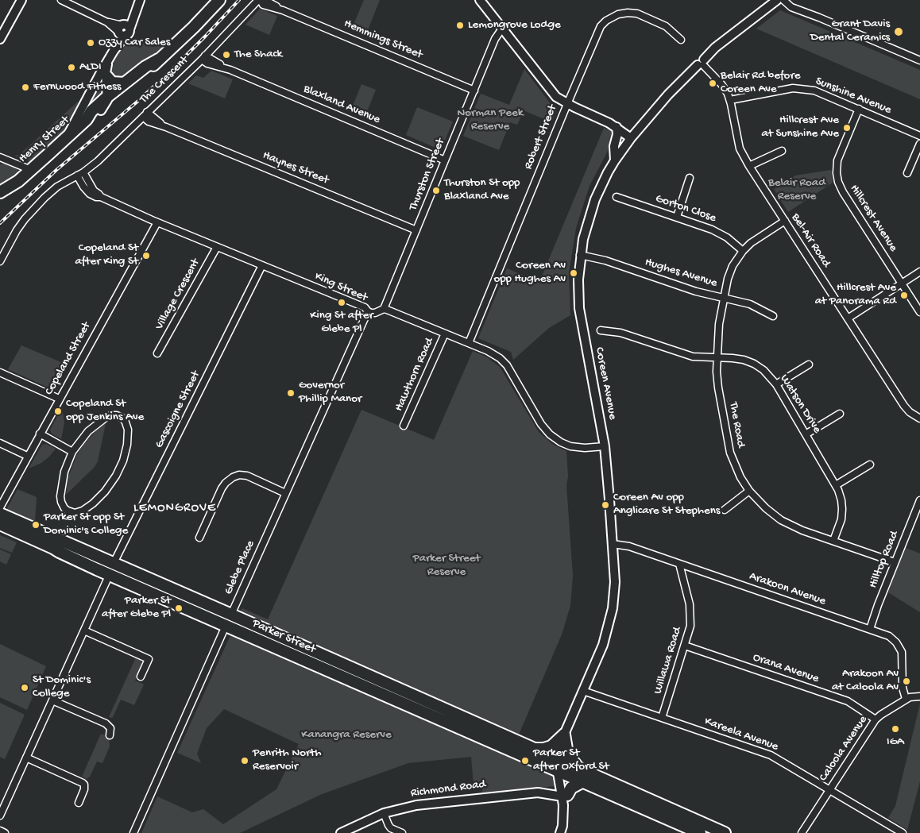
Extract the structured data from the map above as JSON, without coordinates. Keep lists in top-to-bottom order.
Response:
{
  "streets": {
    "highway": ["Henry Street", "Parker Street"],
    "street": [
      "Hemmings Street",
      "The Crescent",
      "Sunshine Avenue",
      "Blaxland Avenue",
      "Robert Street",
      "Haynes Street",
      "Thurston Street",
      "Gorton Close",
      "Hillcrest Avenue",
      "Bel-Air Road",
      "Hughes Avenue",
      "King Street",
      "Village Crescent",
      "Copeland Street",
      "Hawthorn Road",
      "Coreen Avenue",
      "Watson Drive",
      "Gascoigne Street",
      "The Road",
      "Hilltop Road",
      "Glebe Place",
      "Arakoon Avenue",
      "Willawa Road",
      "Orana Avenue",
      "Kareela Avenue",
      "Caloola Avenue",
      "Richmond Road"
    ]
  },
  "crossings": [
    ["Hemmings Street", "The Crescent"],
    ["Hemmings Street", "Thurston Street"],
    ["The Crescent", "Blaxland Avenue"],
    ["The Crescent", "Haynes Street"],
    ["The Crescent", "King Street"],
    ["Sunshine Avenue", "Hillcrest Avenue"],
    ["Sunshine Avenue", "Bel-Air Road"],
    ["Blaxland Avenue", "Thurston Street"],
    ["Haynes Street", "Thurston Street"],
    ["Thurston Street", "King Street"],
    ["Gorton Close", "The Road"],
    ["Bel-Air Road", "Coreen Avenue"],
    ["Bel-Air Road", "The Road"],
    ["Hughes Avenue", "Coreen Avenue"],
    ["Hughes Avenue", "The Road"],
    ["King Street", "Village Crescent"],
    ["King Street", "Copeland Street"],
    ["King Street", "Gascoigne Street"],
    ["King Street", "Glebe Place"],
    ["Coreen Avenue", "Arakoon Avenue"],
    ["Coreen Avenue", "Parker Street"],
    ["Coreen Avenue", "Kareela Avenue"],
    ["Coreen Avenue", "Richmond Road"],
    ["Watson Drive", "The Road"],
    ["Gascoigne Street", "Parker Street"],
    ["The Road", "Hilltop Road"],
    ["Hilltop Road", "Arakoon Avenue"],
    ["Glebe Place", "Parker Street"],
    ["Arakoon Avenue", "Willawa Road"],
    ["Arakoon Avenue", "Caloola Avenue"],
    ["Willawa Road", "Orana Avenue"],
    ["Willawa Road", "Kareela Avenue"],
    ["Orana Avenue", "Caloola Avenue"],
    ["Kareela Avenue", "Caloola Avenue"]
  ],
  "districts": ["LEMONGROVE"],
  "parks": [
    "Norman Peek Reserve",
    "Belair Road Reserve",
    "Parker Street Reserve",
    "Kanangra Reserve"
  ],
  "places": [
    "Lemongrove Lodge",
    "Grant Davis Dental Ceramics",
    "Ozzy Car Sales",
    "The Shack",
    "ALDI",
    "Belair Rd before Coreen Ave",
    "Fernwood Fitness",
    "Hillcrest Ave at Sunshine Ave",
    "Thurston St opp Blaxland Ave",
    "Copeland St after King St",
    "Coreen Av opp Hughes Av",
    "Hillcrest Ave at Panorama Rd",
    "King St after Glebe Pl",
    "Governor Phillip Manor",
    "Copeland St opp Jenkins Ave",
    "Coreen Av opp Anglicare St Stephens",
    "Parker St opp St Dominic's College",
    "Parker St after Glebe Pl",
    "Arakoon Av at Caloola Av",
    "St Dominic's College",
    "IGA",
    "Penrith North Reservoir",
    "Parker St after Oxford St"
  ]
}
